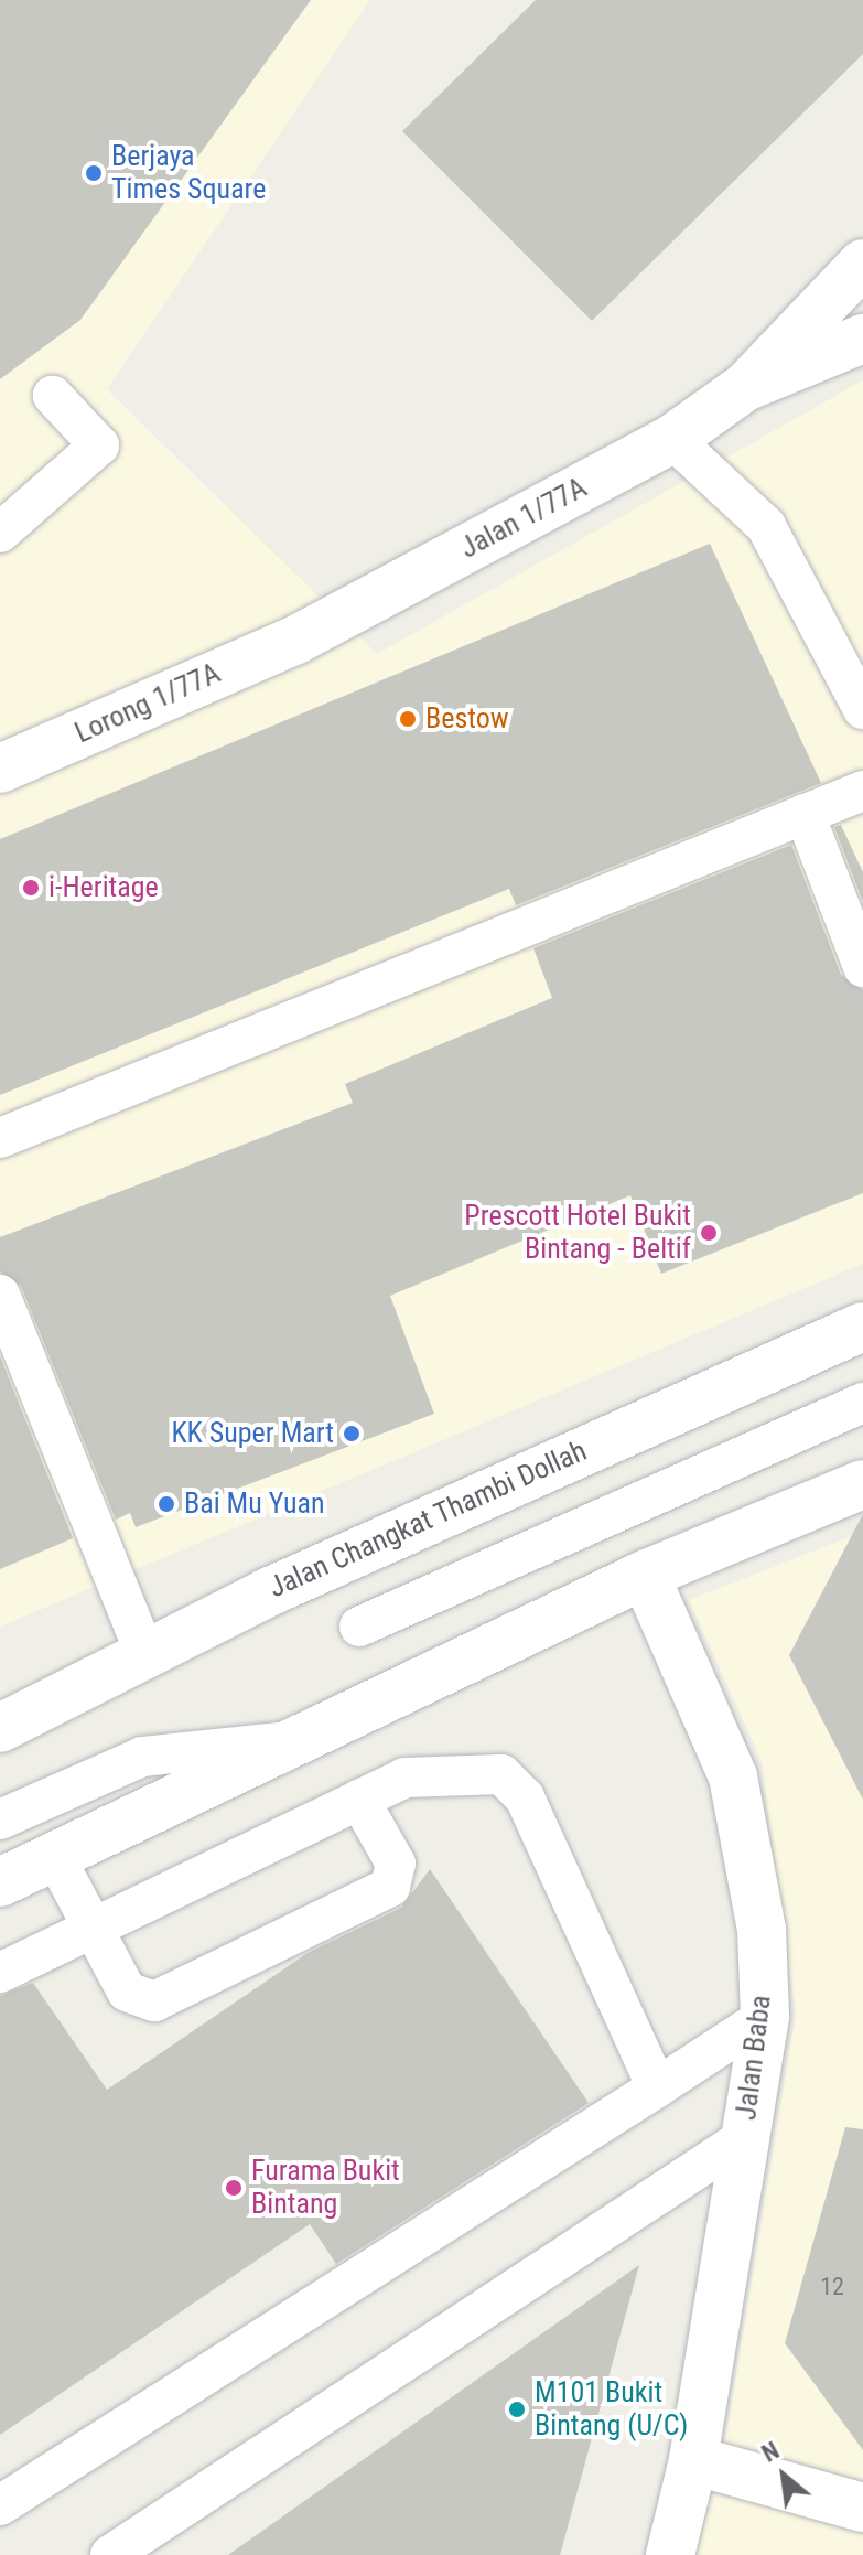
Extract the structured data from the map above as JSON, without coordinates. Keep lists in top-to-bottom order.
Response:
{
  "streets": {
    "street": [
      "Jalan 1/77A",
      "Lorong 1/77A",
      "Jalan Changkat Thambi Dollah",
      "Jalan Baba"
    ]
  },
  "crossings": [
    ["Jalan 1/77A", "Lorong 1/77A"]
  ],
  "places": [
    "Berjaya Times Square",
    "Bestow",
    "i-Heritage",
    "Prescott Hotel Bukit Bintang - Beltif",
    "KK Super Mart",
    "Bai Mu Yuan",
    "Furama Bukit Bintang",
    "M101 Bukit Bintang (U/C)"
  ],
  "house_numbers": ["12"],
  "north": "top left"
}
